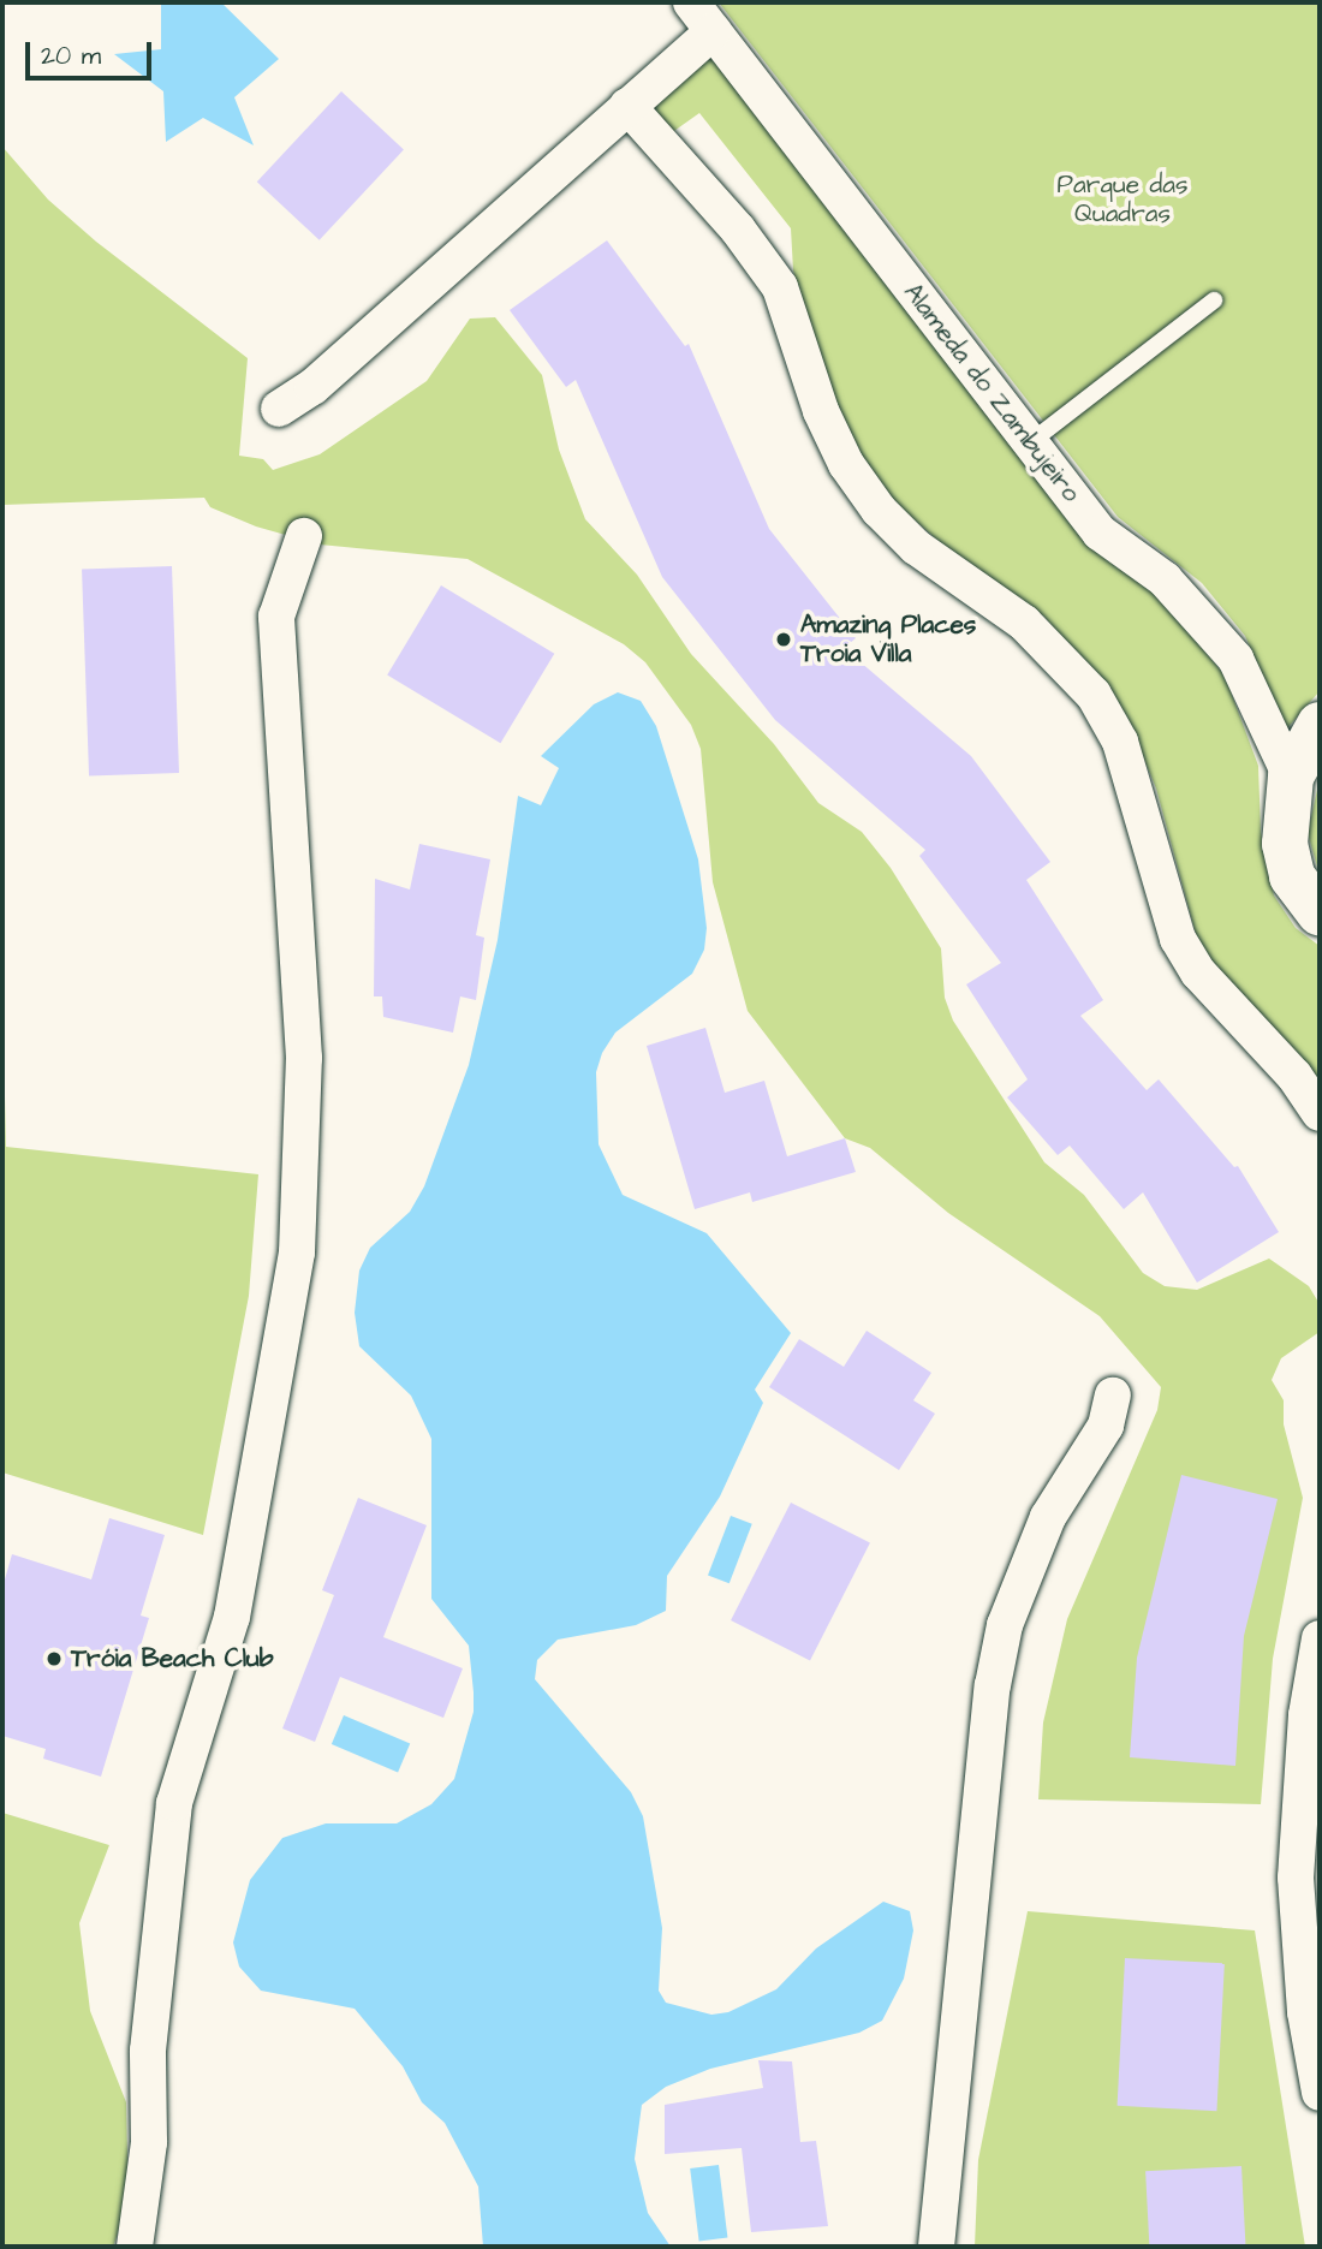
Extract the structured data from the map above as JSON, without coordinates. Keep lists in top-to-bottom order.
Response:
{
  "streets": {
    "street": ["Alameda do Zambujeiro"]
  },
  "parks": ["Parque das Quadras"],
  "places": ["Amazing Places Troia Villa", "Tróia Beach Club"],
  "scale_bar": "20 m"
}
